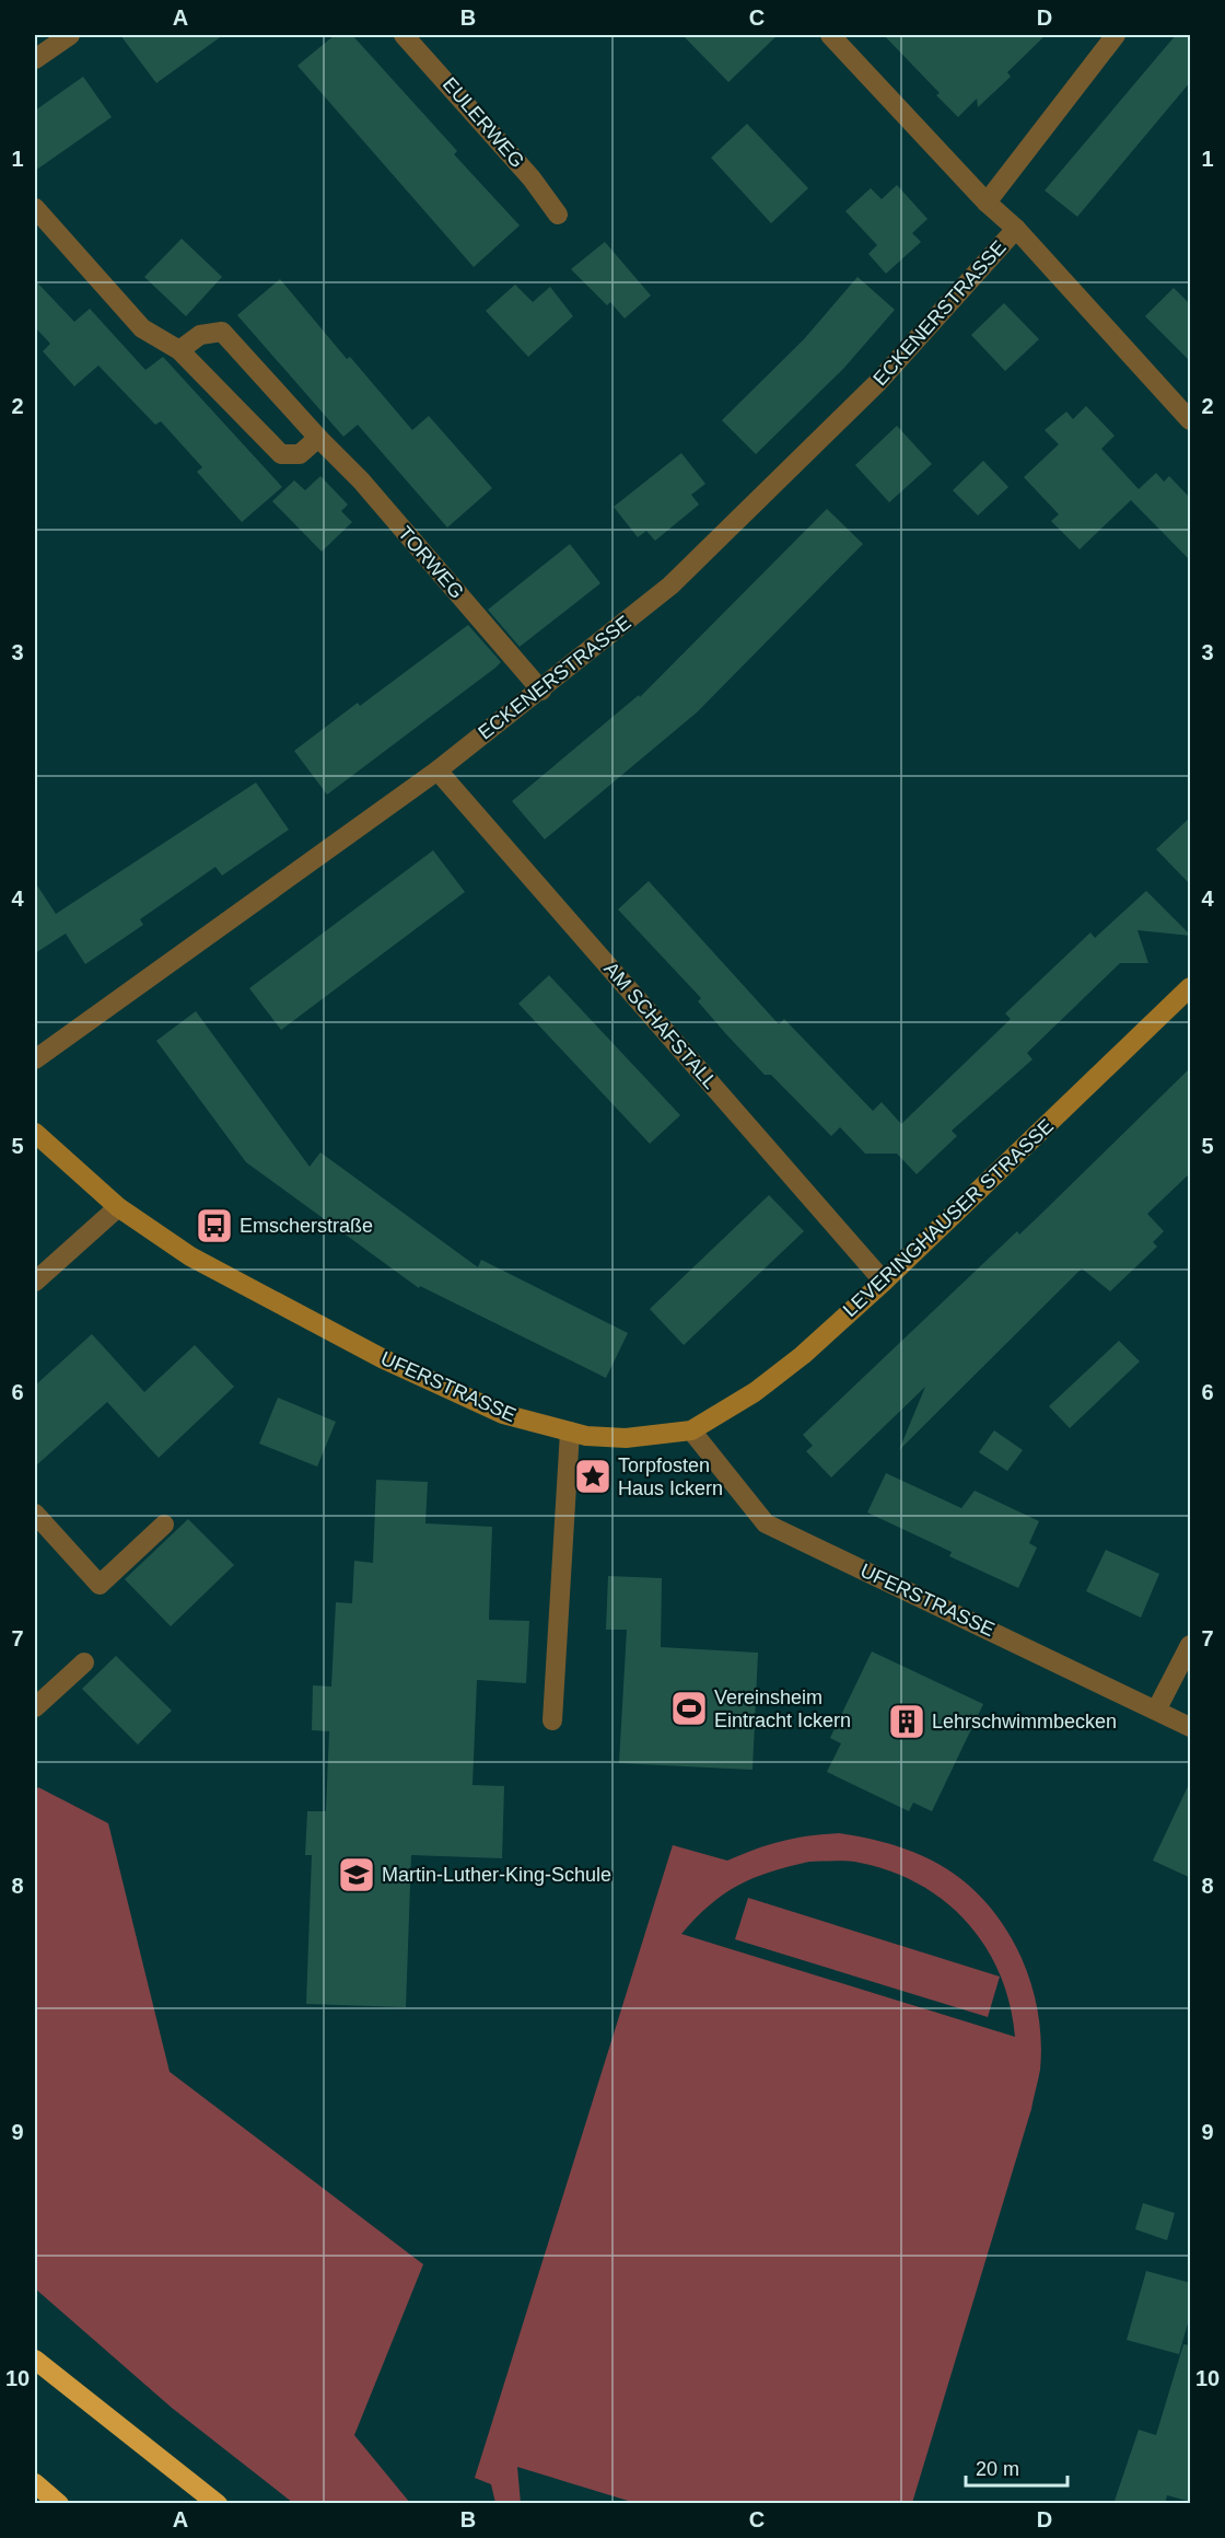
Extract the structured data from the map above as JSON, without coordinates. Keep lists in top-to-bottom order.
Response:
{
  "streets": {
    "main road": ["LEVERINGHAUSER STRASSE", "UFERSTRASSE"],
    "street": [
      "EULERWEG",
      "ECKENERSTRASSE",
      "TORWEG",
      "AM SCHAFSTALL"
    ]
  },
  "crossings": [
    ["ECKENERSTRASSE", "TORWEG"],
    ["ECKENERSTRASSE", "AM SCHAFSTALL"],
    ["AM SCHAFSTALL", "LEVERINGHAUSER STRASSE"],
    ["LEVERINGHAUSER STRASSE", "UFERSTRASSE"]
  ],
  "places": {
    "bus stop": ["Emscherstraße"],
    "place": ["Torpfosten Haus Ickern"],
    "sports": ["Vereinsheim Eintracht Ickern"],
    "building": ["Lehrschwimmbecken"],
    "school or university": ["Martin-Luther-King-Schule"]
  },
  "scale_bar": "20 m",
  "grid": {
    "columns": [
      "A",
      "B",
      "C",
      "D"
    ],
    "rows": [
      "1",
      "2",
      "3",
      "4",
      "5",
      "6",
      "7",
      "8",
      "9",
      "10"
    ]
  }
}
